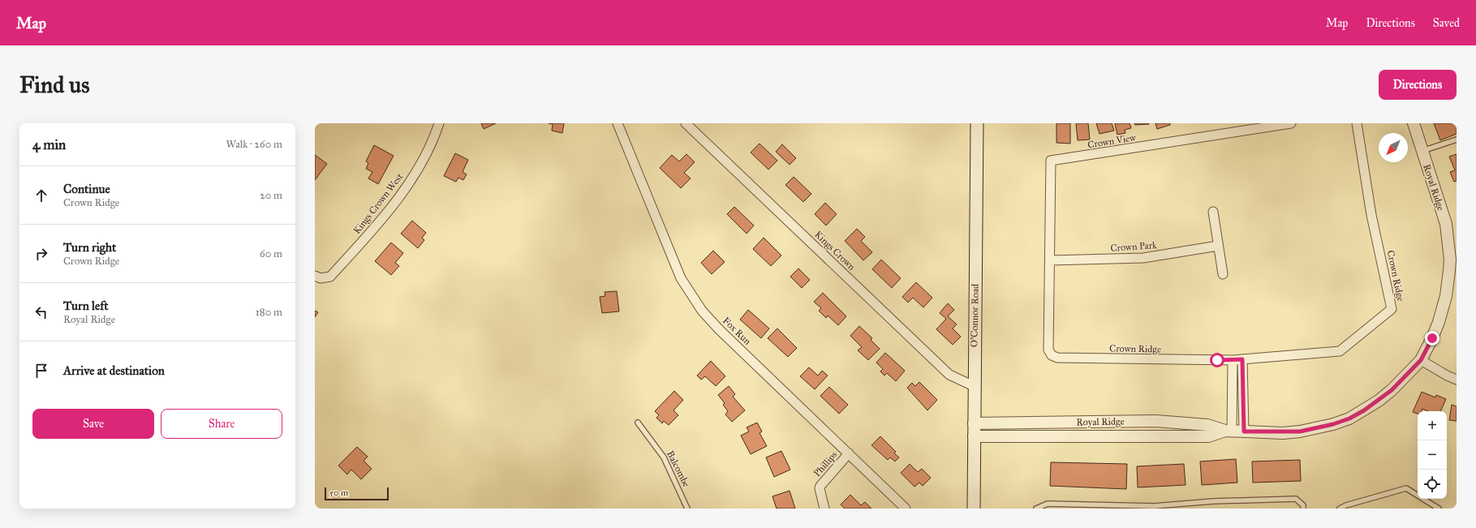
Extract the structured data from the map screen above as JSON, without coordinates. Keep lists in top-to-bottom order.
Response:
{
  "streets": {
    "main road": ["O'Connor Road"],
    "street": [
      "Crown View",
      "Royal Ridge",
      "Kings Crown West",
      "Crown Park",
      "Kings Crown",
      "Crown Ridge",
      "Fox Run",
      "Phillips"
    ],
    "lane": ["Balcombe"]
  },
  "crossings": [
    ["Crown View", "Crown Park"],
    ["Crown View", "Crown Ridge"],
    ["Royal Ridge", "O'Connor Road"],
    ["Crown Park", "Crown Ridge"],
    ["Kings Crown", "O'Connor Road"],
    ["Fox Run", "Phillips"]
  ],
  "scale_bar": "50 m",
  "north": "bottom left",
  "page": {
    "header": "Map",
    "nav": ["Map", "Directions", "Saved"],
    "buttons": [
      "Directions",
      ["Save", "Share"]
    ],
    "title": "Find us",
    "heading": ["4 min", "Walk · 260 m"],
    "list": [
      ["Continue", "Crown Ridge", "20 m"],
      ["Turn right", "Crown Ridge", "60 m"],
      ["Turn left", "Royal Ridge", "180 m"],
      "Arrive at destination"
    ],
    "map_buttons": ["+", "−"],
    "scale": "50 m"
  }
}
